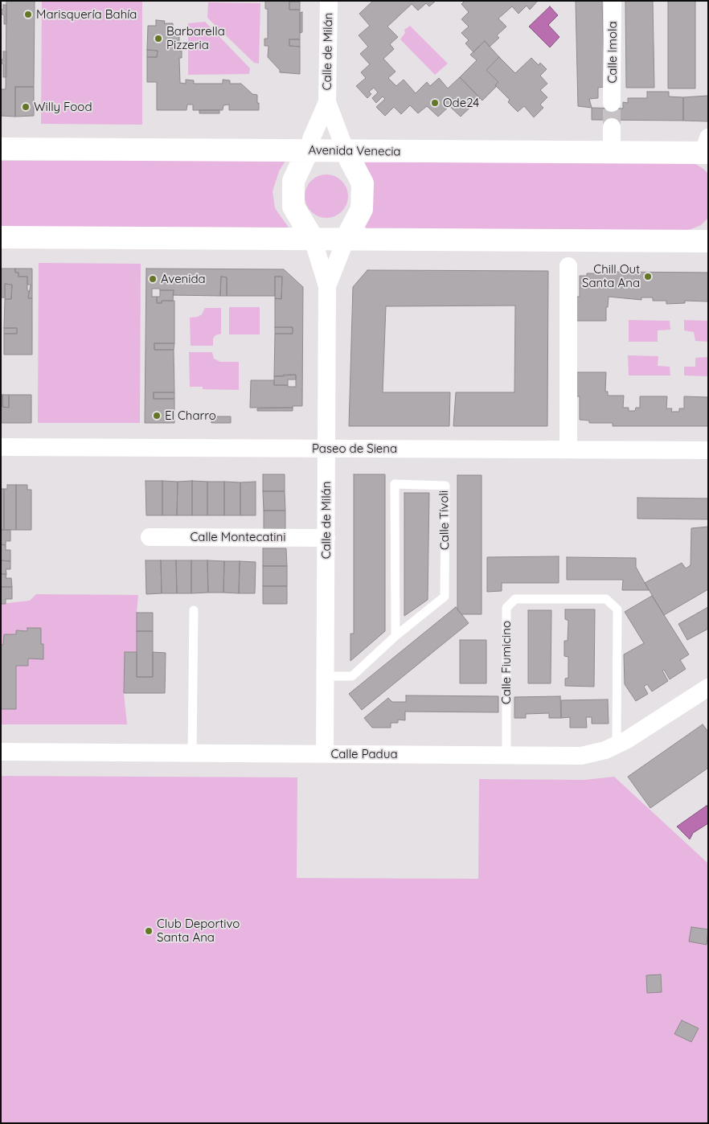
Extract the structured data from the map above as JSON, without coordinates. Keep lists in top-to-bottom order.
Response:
{
  "streets": {
    "street": [
      "Calle de Milán",
      "Calle Imola",
      "Avenida Venecia",
      "Paseo de Siena",
      "Calle Montecatini",
      "Calle Padua"
    ],
    "lane": ["Calle Tívoli", "Calle Fiumicino"]
  },
  "crossings": [
    ["Calle de Milán", "Avenida Venecia"],
    ["Calle de Milán", "Paseo de Siena"],
    ["Calle de Milán", "Calle Tívoli"],
    ["Calle de Milán", "Calle Montecatini"],
    ["Calle de Milán", "Calle Padua"],
    ["Calle Fiumicino", "Calle Padua"]
  ],
  "places": [
    "Marisquería Bahía",
    "Barbarella Pizzeria",
    "Ode24",
    "Willy Food",
    "Chill Out Santa Ana",
    "Avenida",
    "El Charro",
    "Club Deportivo Santa Ana"
  ]
}
